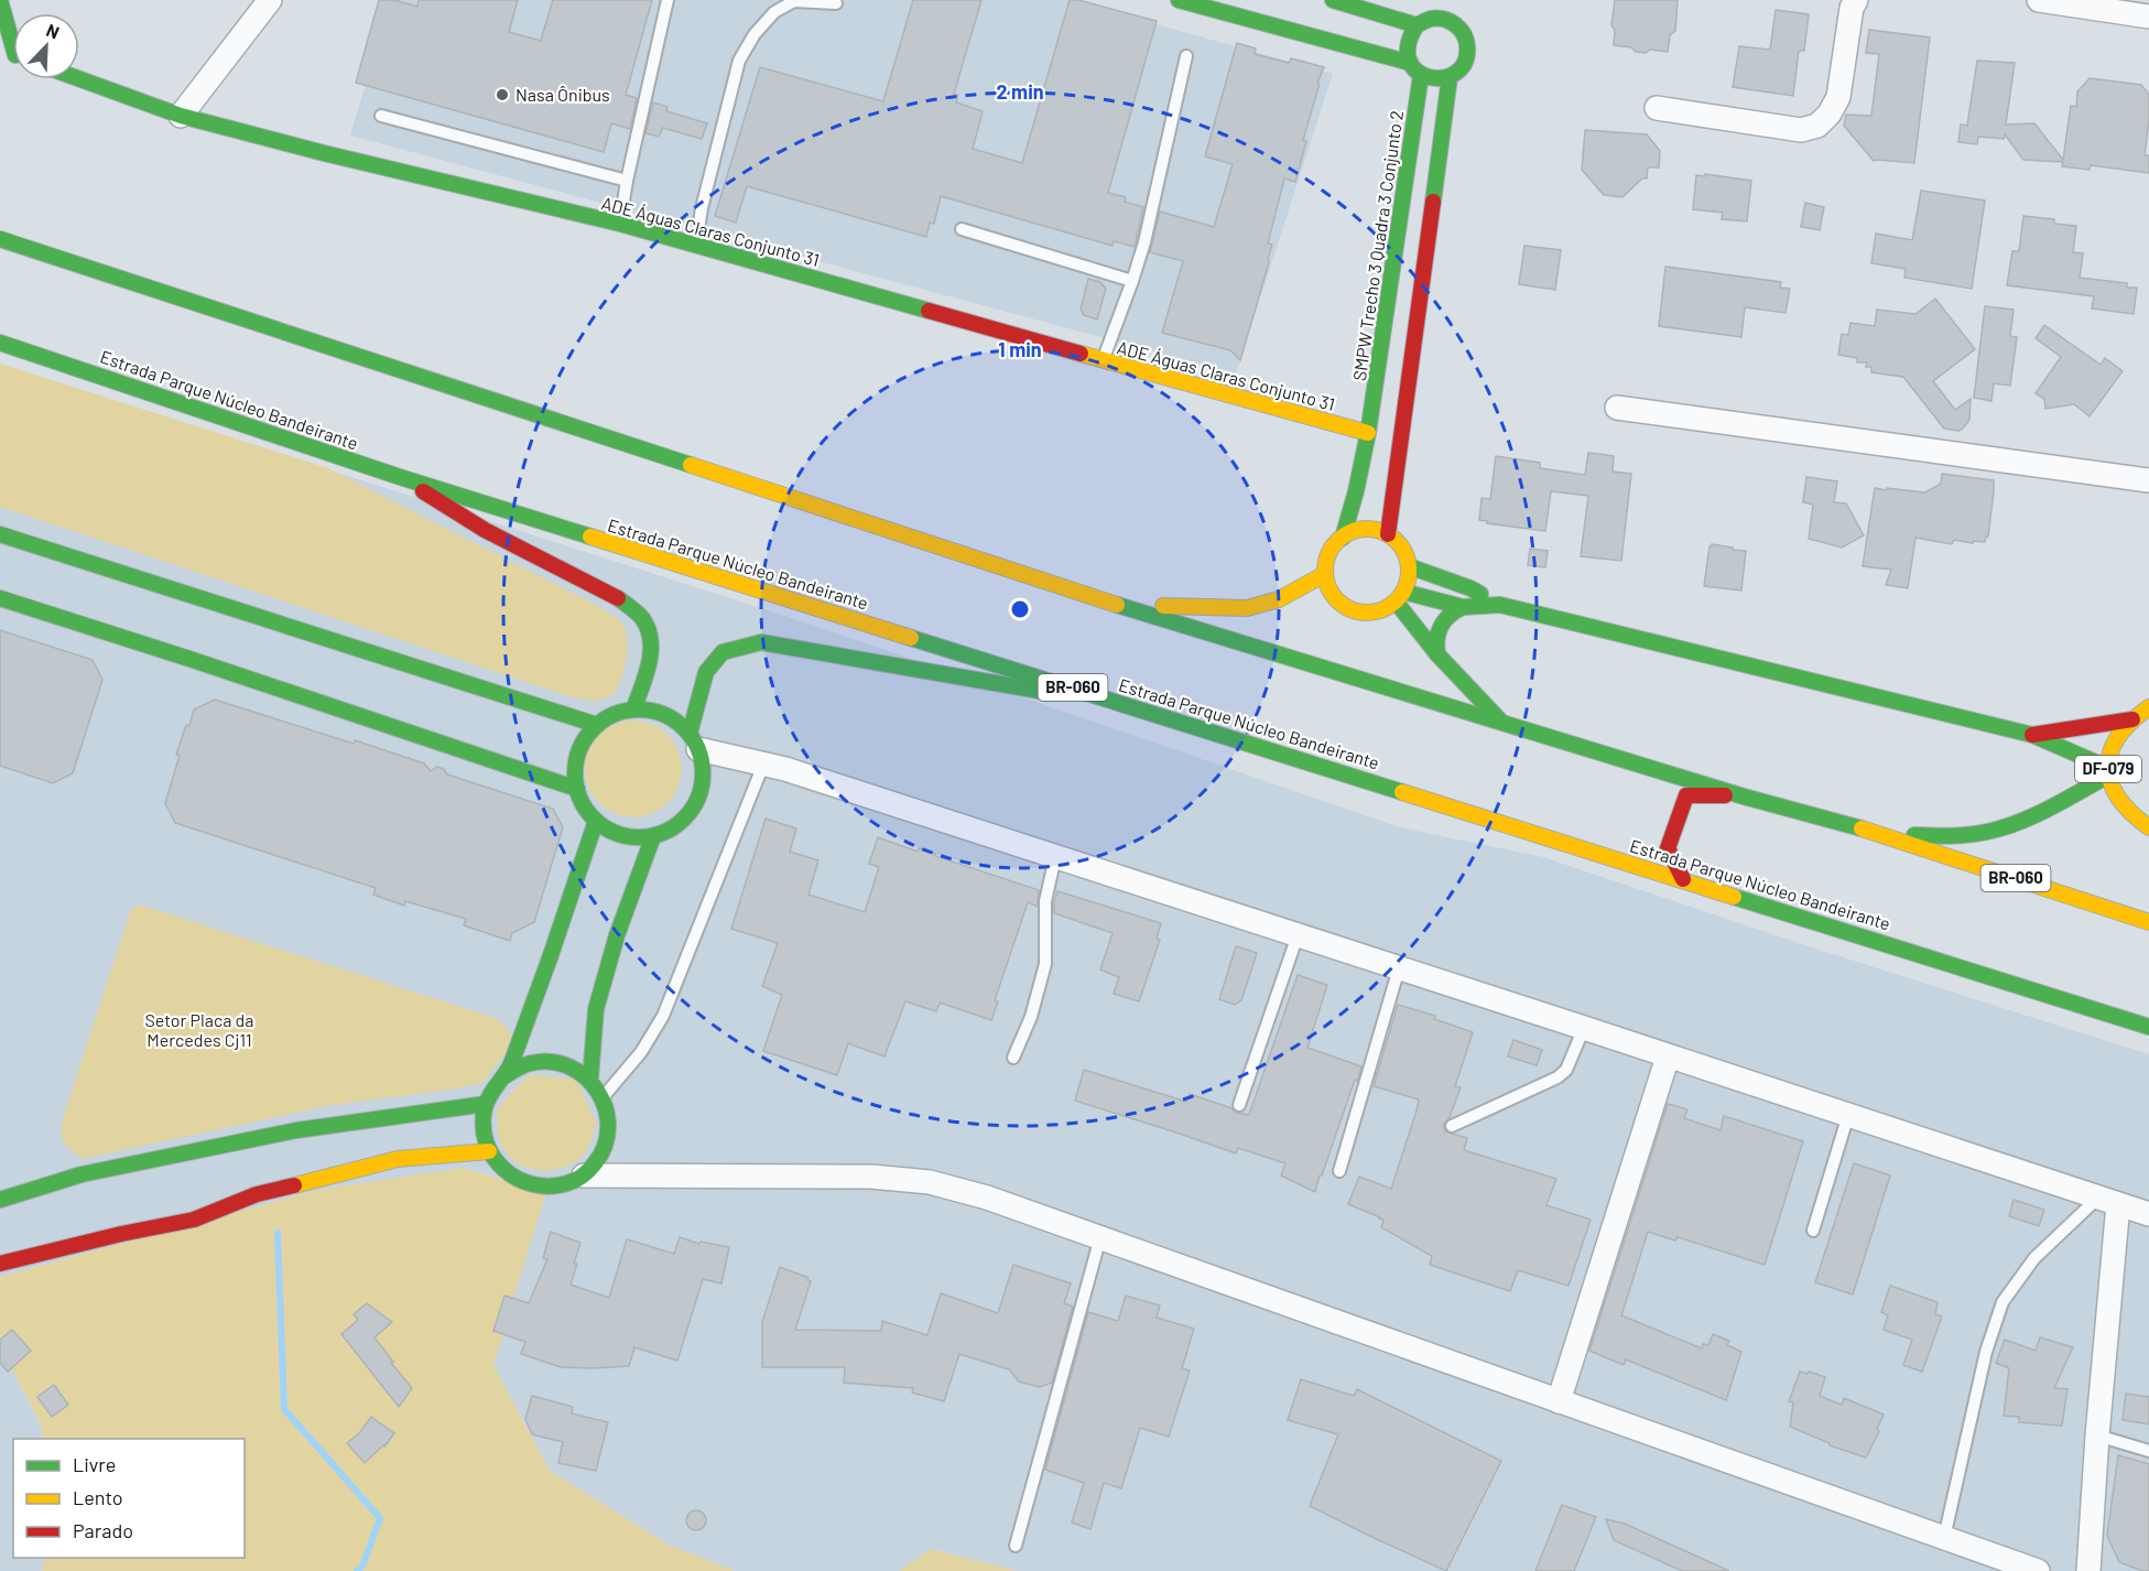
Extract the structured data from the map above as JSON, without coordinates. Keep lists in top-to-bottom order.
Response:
{
  "streets": {
    "main road": [
      "ADE Águas Claras Conjunto 31",
      "SMPW Trecho 3 Quadra 3 Conjunto 2",
      "Estrada Parque Núcleo Bandeirante",
      "BR-060",
      "DF-079"
    ]
  },
  "crossings": [
    ["ADE Águas Claras Conjunto 31", "SMPW Trecho 3 Quadra 3 Conjunto 2"]
  ],
  "parks": ["Setor Placa da Mercedes Cj11"],
  "places": ["Nasa Ônibus"],
  "legend": ["Livre", "Lento", "Parado"],
  "north": "top right",
  "rings": ["2 min", "1 min"]
}
